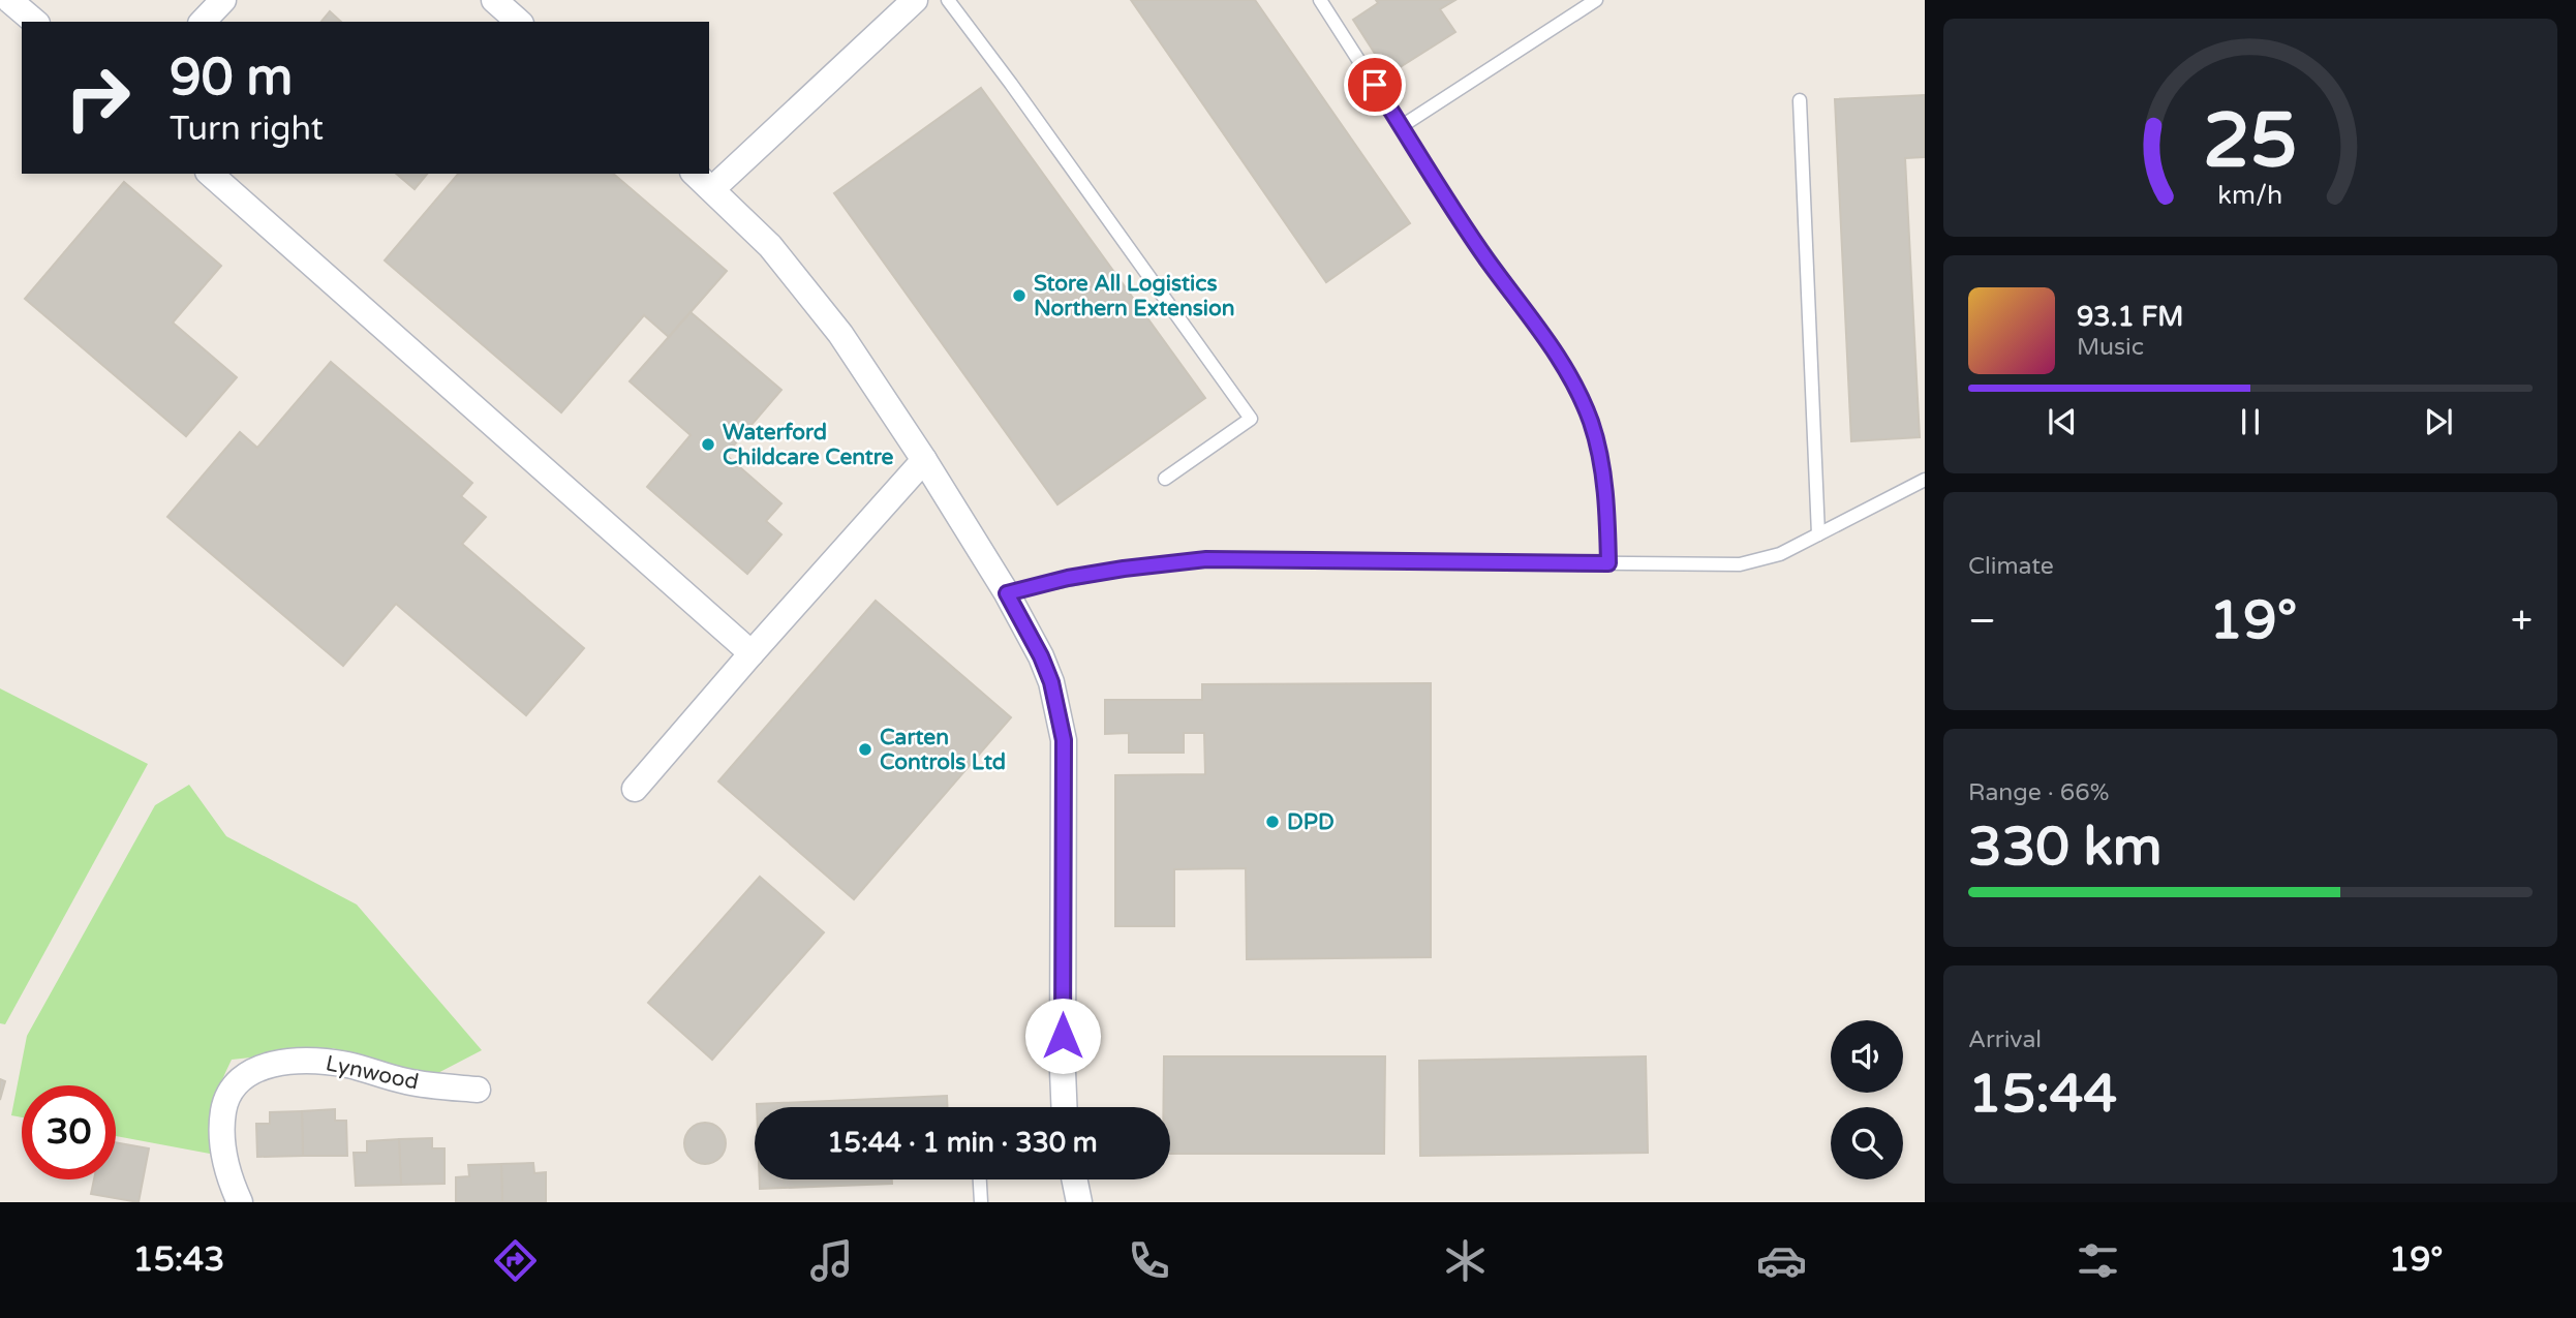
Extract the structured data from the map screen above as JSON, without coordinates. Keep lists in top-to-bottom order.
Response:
{
  "streets": {
    "street": ["Lynwood"]
  },
  "places": [
    "Store All Logistics Northern Extension",
    "Waterford Childcare Centre",
    "Carten Controls Ltd",
    "DPD"
  ],
  "page": {
    "turn": ["90 m", "Turn right"],
    "song": ["93.1 FM", "Music"],
    "tile": [
      "Climate",
      ["Range · 66%", "330 km"],
      ["Arrival", "15:44"]
    ],
    "heat": ["−", "19°", "+"],
    "limit": "30",
    "trip": "15:44 · 1 min · 330 m",
    "tabs": ["15:43", "19°"],
    "gauge": ["25", "km/h"]
  }
}
